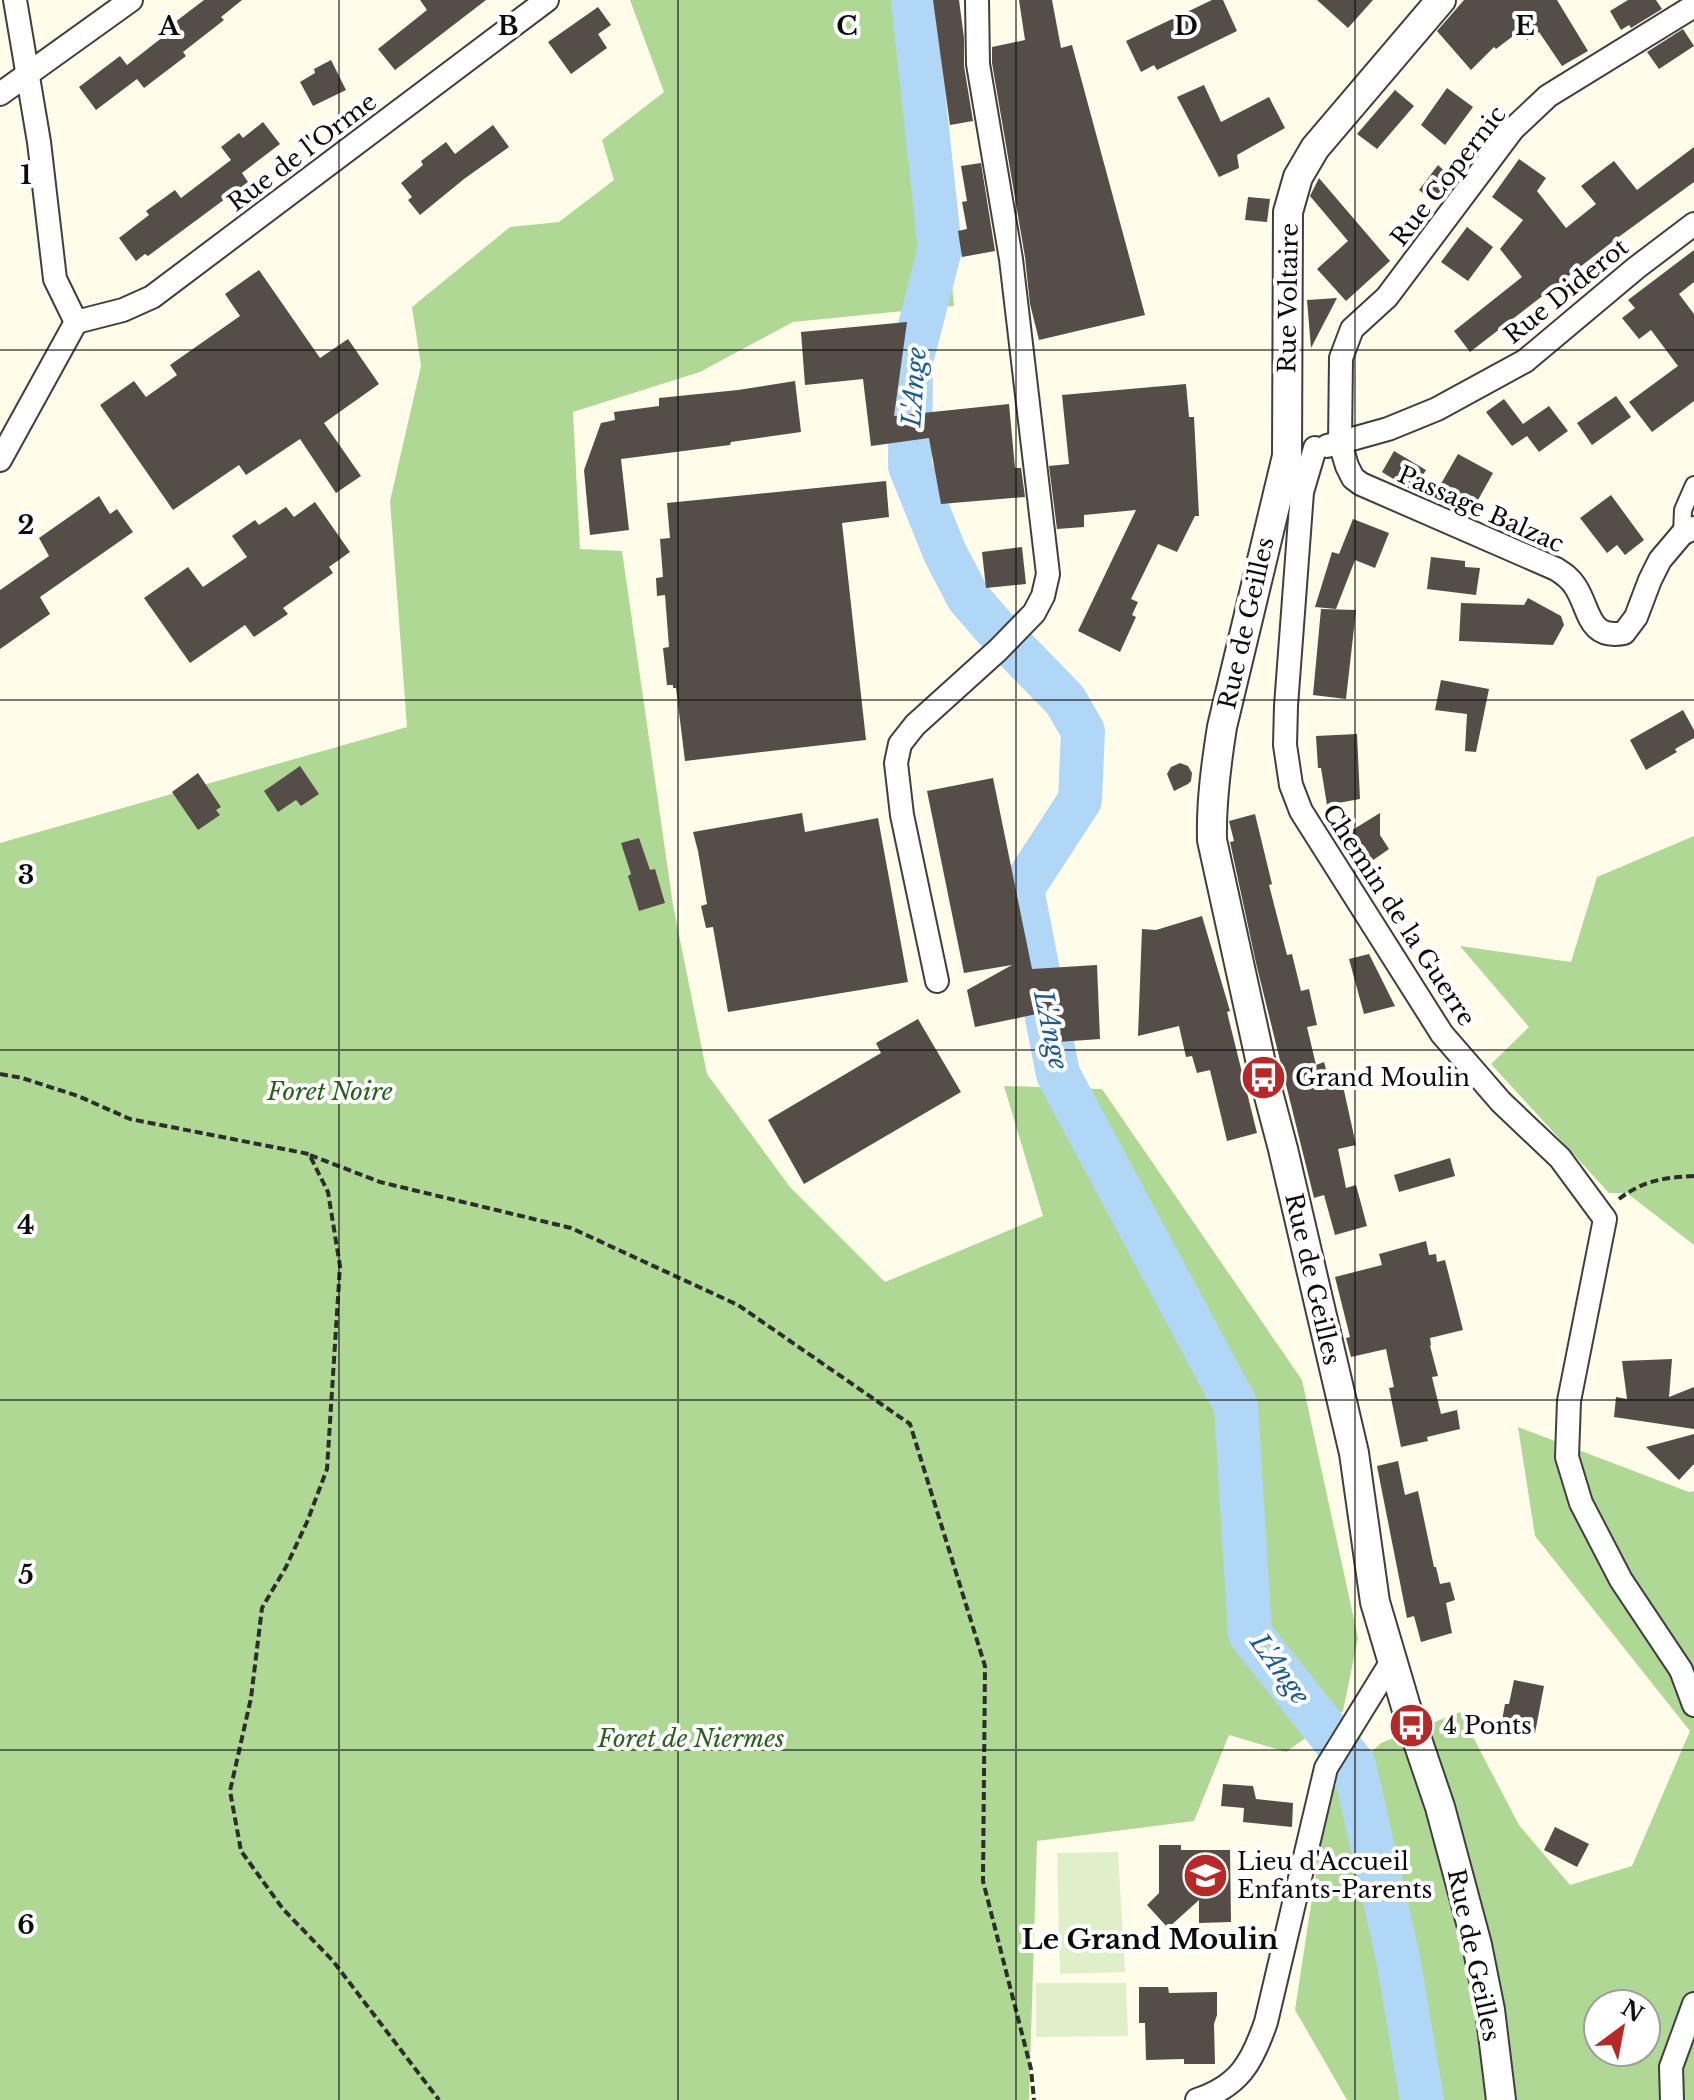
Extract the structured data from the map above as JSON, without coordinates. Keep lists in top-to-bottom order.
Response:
{
  "streets": {
    "street": [
      "Rue de l'Orme",
      "Rue Copernic",
      "Rue Diderot",
      "Rue Voltaire",
      "Passage Balzac",
      "Rue de Geilles",
      "Chemin de la Guerre"
    ]
  },
  "crossings": [
    ["Rue Copernic", "Rue Diderot"],
    ["Rue Copernic", "Passage Balzac"],
    ["Rue Diderot", "Rue Voltaire"],
    ["Rue Diderot", "Passage Balzac"],
    ["Rue Diderot", "Rue de Geilles"],
    ["Rue Diderot", "Chemin de la Guerre"],
    ["Rue Voltaire", "Rue de Geilles"]
  ],
  "districts": ["Le Grand Moulin"],
  "water": ["L'Ange"],
  "parks": ["Foret Noire", "Foret de Niermes"],
  "places": {
    "bus stop": ["Grand Moulin", "4 Ponts"],
    "school or university": ["Lieu d'Accueil Enfants-Parents"]
  },
  "north": "top right",
  "grid": {
    "columns": [
      "A",
      "B",
      "C",
      "D",
      "E"
    ],
    "rows": [
      "1",
      "2",
      "3",
      "4",
      "5",
      "6"
    ]
  }
}
